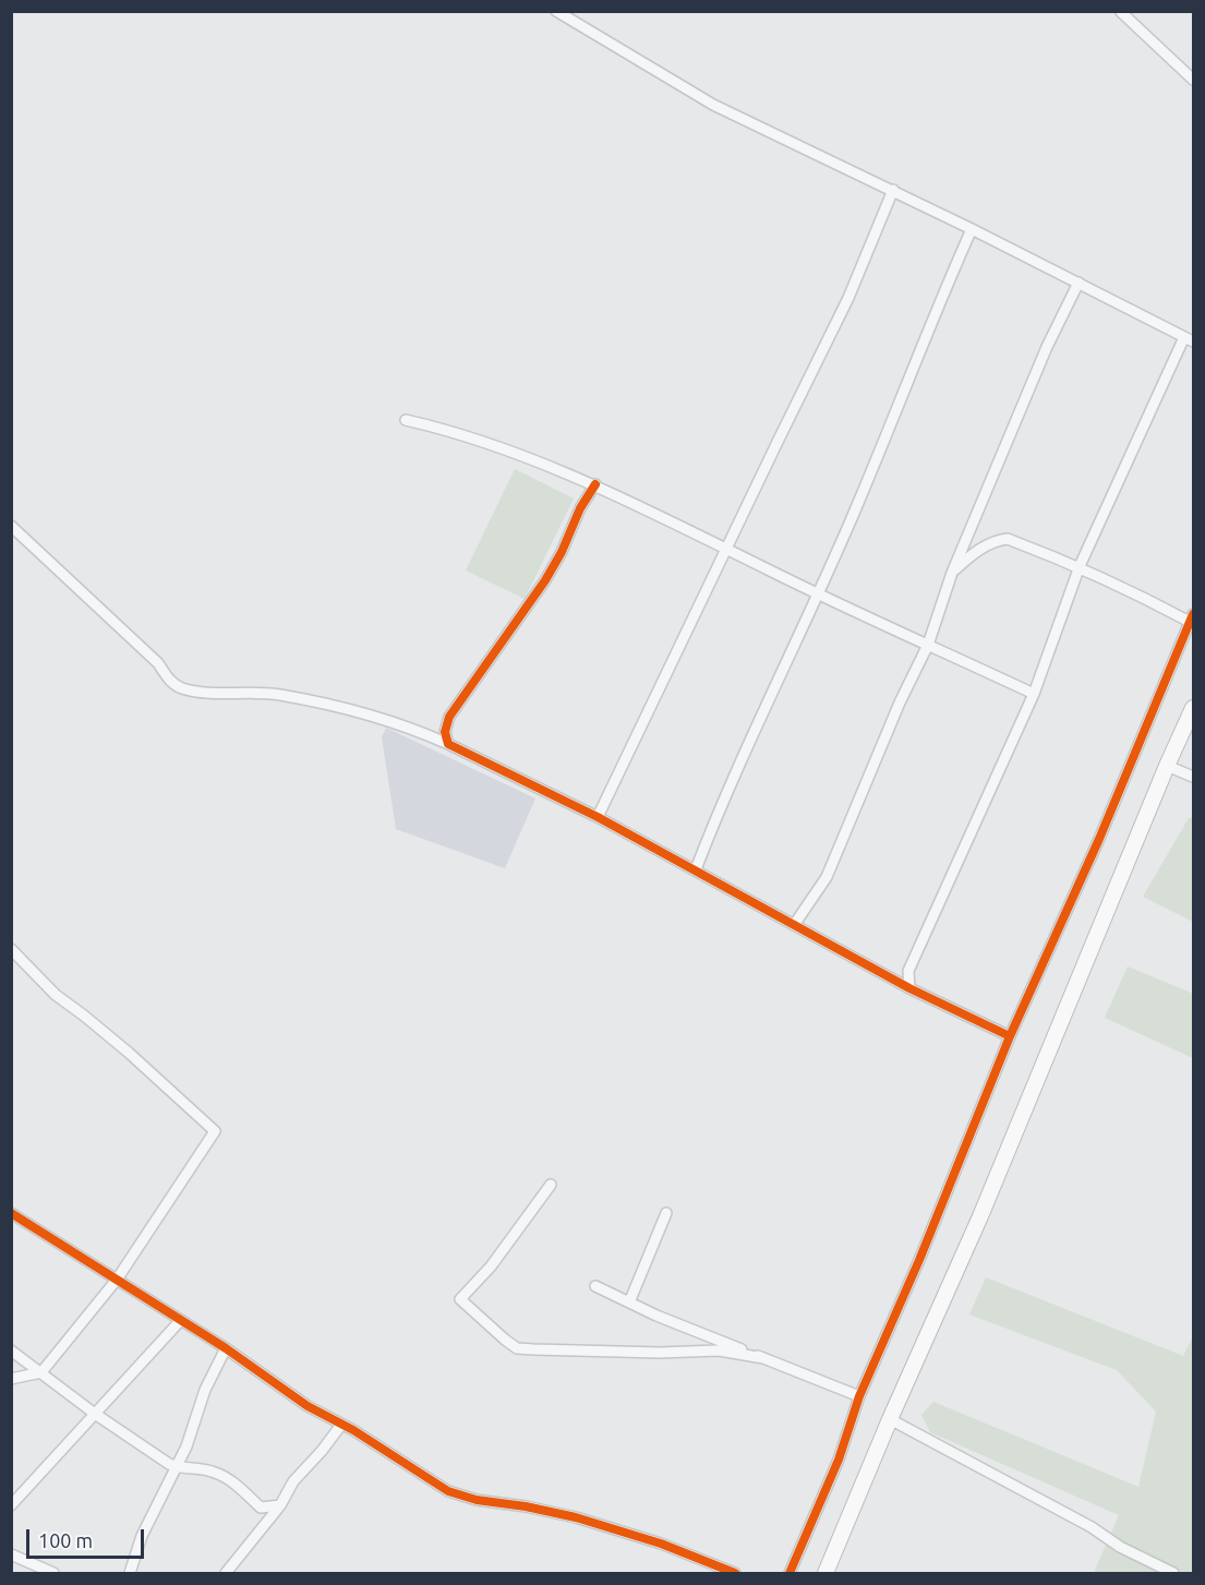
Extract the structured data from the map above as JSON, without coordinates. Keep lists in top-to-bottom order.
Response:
{
  "scale_bar": "100 m"
}
